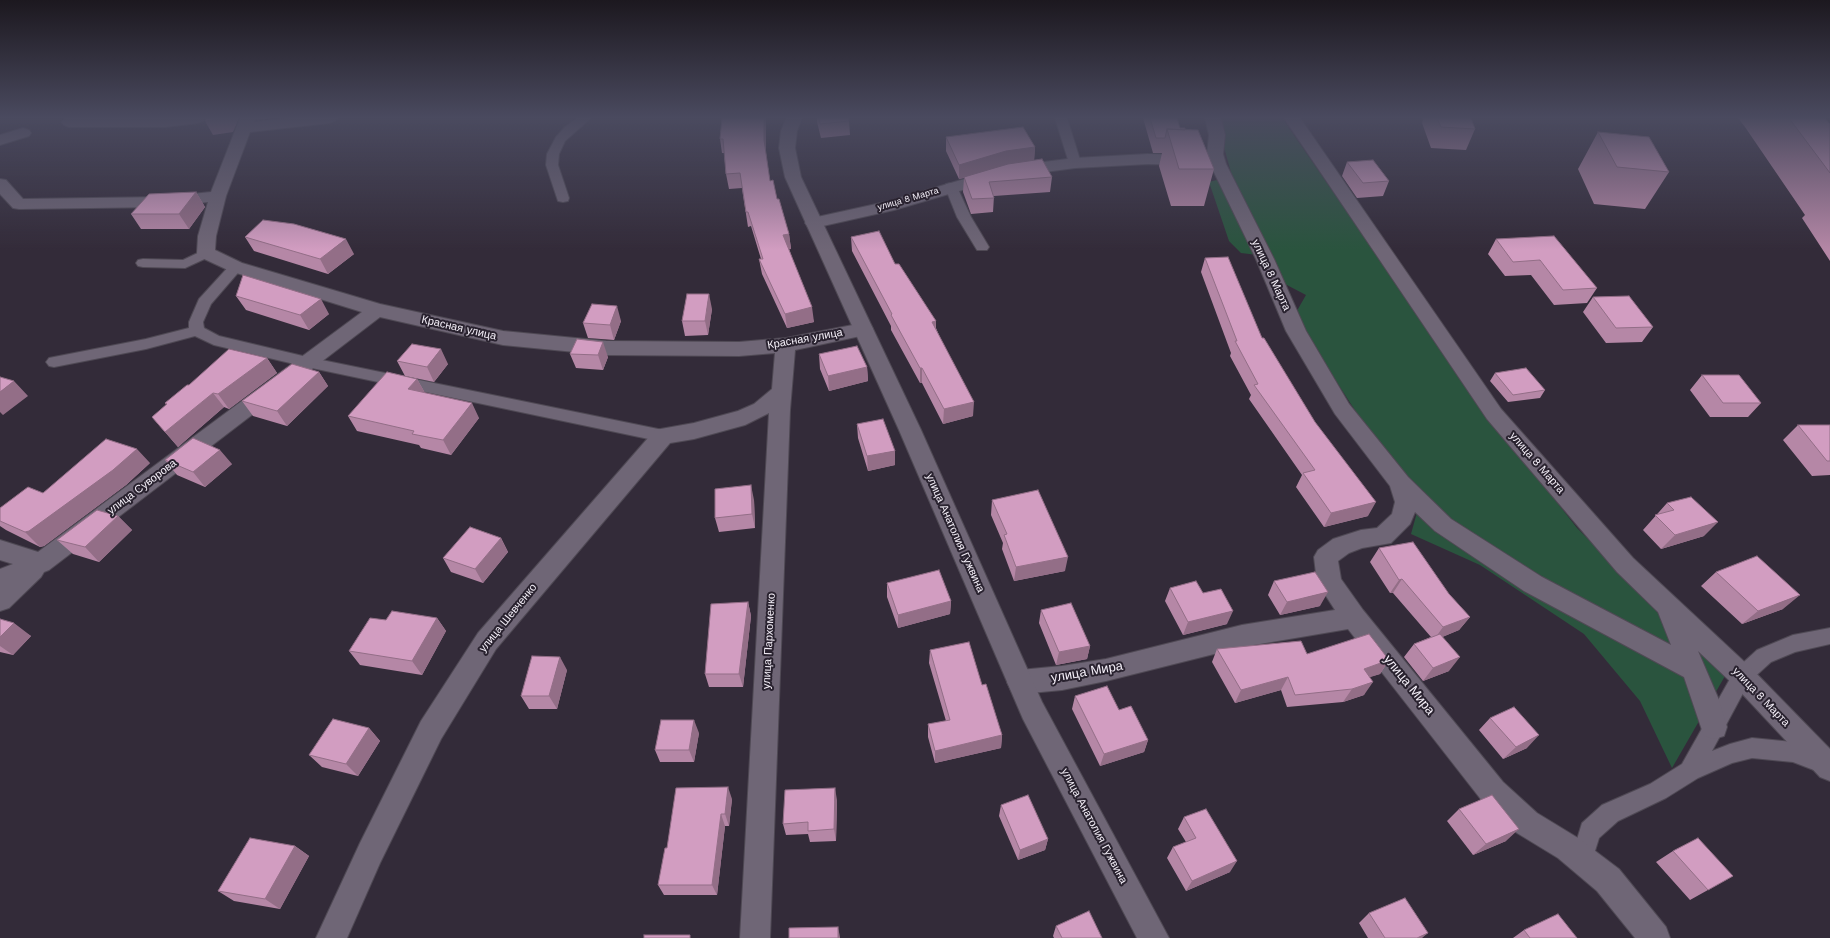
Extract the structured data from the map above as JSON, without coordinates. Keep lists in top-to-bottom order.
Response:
{
  "streets": {
    "street": [
      "улица 8 Марта",
      "Красная улица",
      "улица Суворова",
      "улица Анатолия Гужвина",
      "улица Шевченко",
      "улица Пархоменко",
      "улица Мира"
    ]
  },
  "crossings": [
    ["улица 8 Марта", "улица Анатолия Гужвина"],
    ["улица 8 Марта", "улица Мира"],
    ["Красная улица", "улица Суворова"],
    ["Красная улица", "улица Анатолия Гужвина"],
    ["Красная улица", "улица Пархоменко"],
    ["улица Анатолия Гужвина", "улица Мира"]
  ]
}
